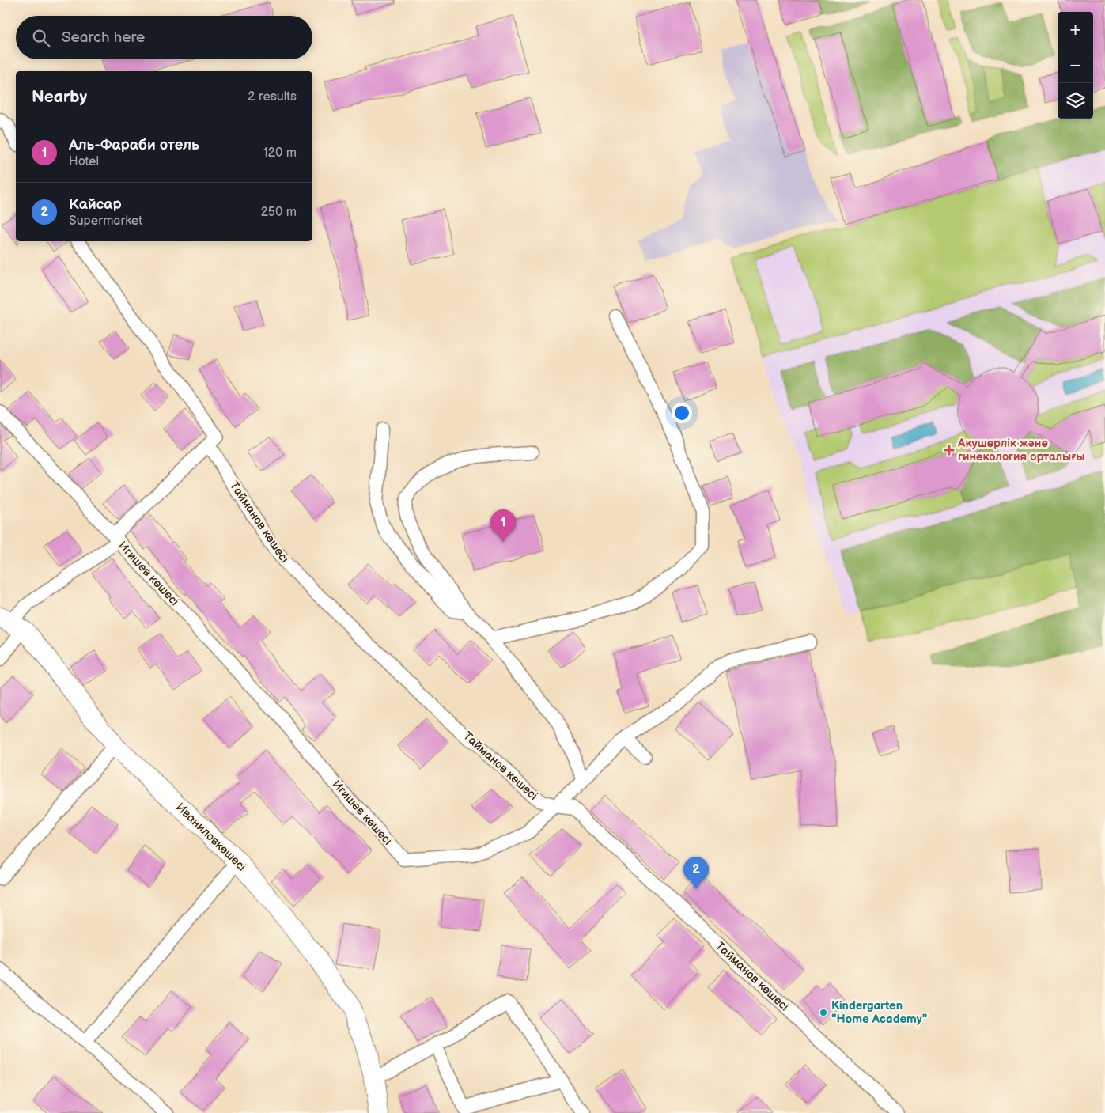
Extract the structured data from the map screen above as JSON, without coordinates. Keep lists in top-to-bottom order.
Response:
{
  "streets": {
    "street": ["Тайманов көшесі", "Игишев көшесі", "Иваниловкөшесі"]
  },
  "crossings": [
    ["Тайманов көшесі", "Игишев көшесі"]
  ],
  "places": {
    "health": ["Акушерлік және гинекология орталығы"],
    "other": ["Kindergarten \"Home Academy\""]
  },
  "page": {
    "map_buttons": ["+", "−"],
    "search": "Search here",
    "heading": ["Nearby", "2 results"],
    "list": [
      {
        "mark": "1",
        "name": "Аль-Фараби отель",
        "note": "Hotel",
        "value": "120 m"
      },
      {
        "mark": "2",
        "name": "Кайсар",
        "note": "Supermarket",
        "value": "250 m"
      }
    ],
    "pins": ["1", "2"]
  }
}
